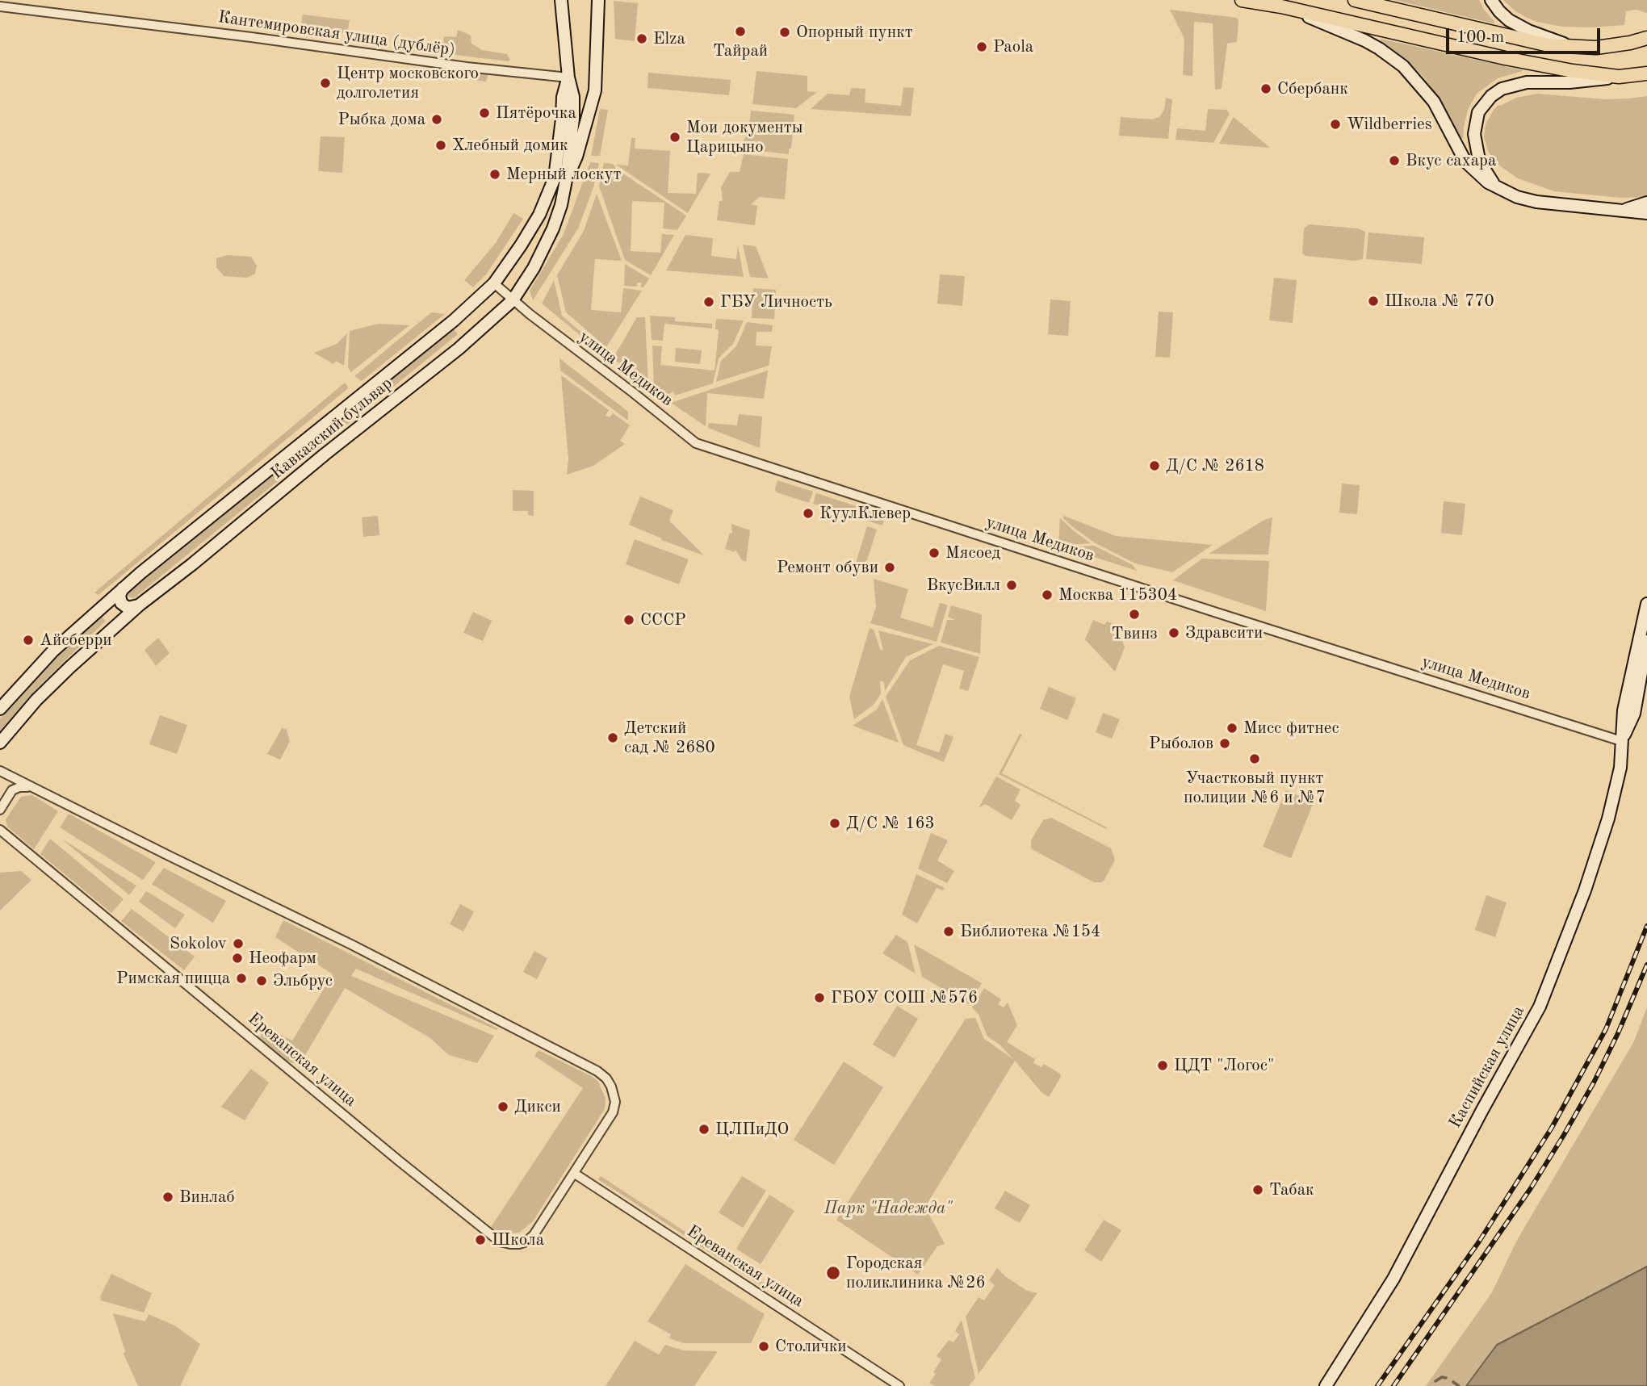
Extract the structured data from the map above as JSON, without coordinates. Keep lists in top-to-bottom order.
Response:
{
  "streets": {
    "main road": ["Кавказский бульвар", "Каспийская улица"],
    "street": ["Кантемировская улица (дублёр)", "улица Медиков", "Ереванская улица"]
  },
  "crossings": [
    ["Кантемировская улица (дублёр)", "Кавказский бульвар"],
    ["улица Медиков", "Кавказский бульвар"],
    ["улица Медиков", "Каспийская улица"]
  ],
  "parks": ["Парк \"Надежда\""],
  "places": [
    "Тайрай",
    "Опорный пункт",
    "Elza",
    "Paola",
    "Центр московского долголетия",
    "Сбербанк",
    "Пятёрочка",
    "Рыбка дома",
    "Wildberries",
    "Мои документы Царицыно",
    "Хлебный домик",
    "Вкус сахара",
    "Мерный лоскут",
    "Школа № 770",
    "ГБУ Личность",
    "Д/C № 2618",
    "КуулКлевер",
    "Мясоед",
    "Ремонт обуви",
    "ВкусВилл",
    "Москва 115304",
    "Твинз",
    "СССР",
    "Здравсити",
    "Айсберри",
    "Мисс фитнес",
    "Детский сад № 2680",
    "Рыболов",
    "Участковый пункт полиции №6 и №7",
    "Д/C № 163",
    "Библиотека №154",
    "Sokolov",
    "Неофарм",
    "Римская пицца",
    "Эльбрус",
    "ГБОУ СОШ №576",
    "ЦДТ \"Логос\"",
    "Дикси",
    "ЦЛПиДО",
    "Табак",
    "Винлаб",
    "Школа",
    "Городская поликлиника №26",
    "Столички"
  ],
  "scale_bar": "100 m"
}
